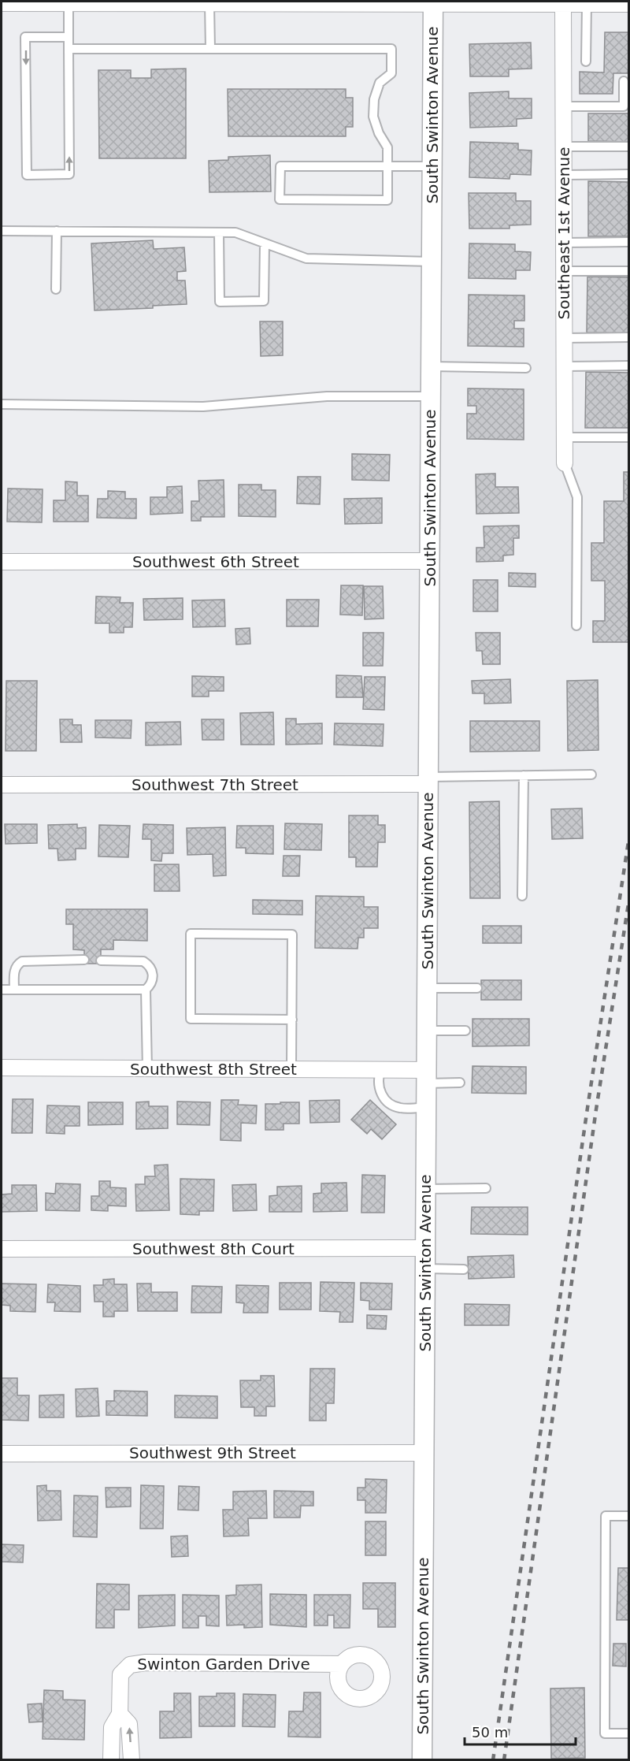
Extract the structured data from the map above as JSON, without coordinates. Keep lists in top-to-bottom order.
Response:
{
  "streets": {
    "street": [
      "South Swinton Avenue",
      "Southeast 1st Avenue",
      "Southwest 6th Street",
      "Southwest 7th Street",
      "Southwest 8th Street",
      "Southwest 8th Court",
      "Southwest 9th Street",
      "Swinton Garden Drive"
    ]
  },
  "crossings": [
    ["South Swinton Avenue", "Southwest 6th Street"],
    ["South Swinton Avenue", "Southwest 7th Street"],
    ["South Swinton Avenue", "Southwest 8th Street"],
    ["South Swinton Avenue", "Southwest 8th Court"],
    ["South Swinton Avenue", "Southwest 9th Street"]
  ],
  "scale_bar": "50 m"
}
